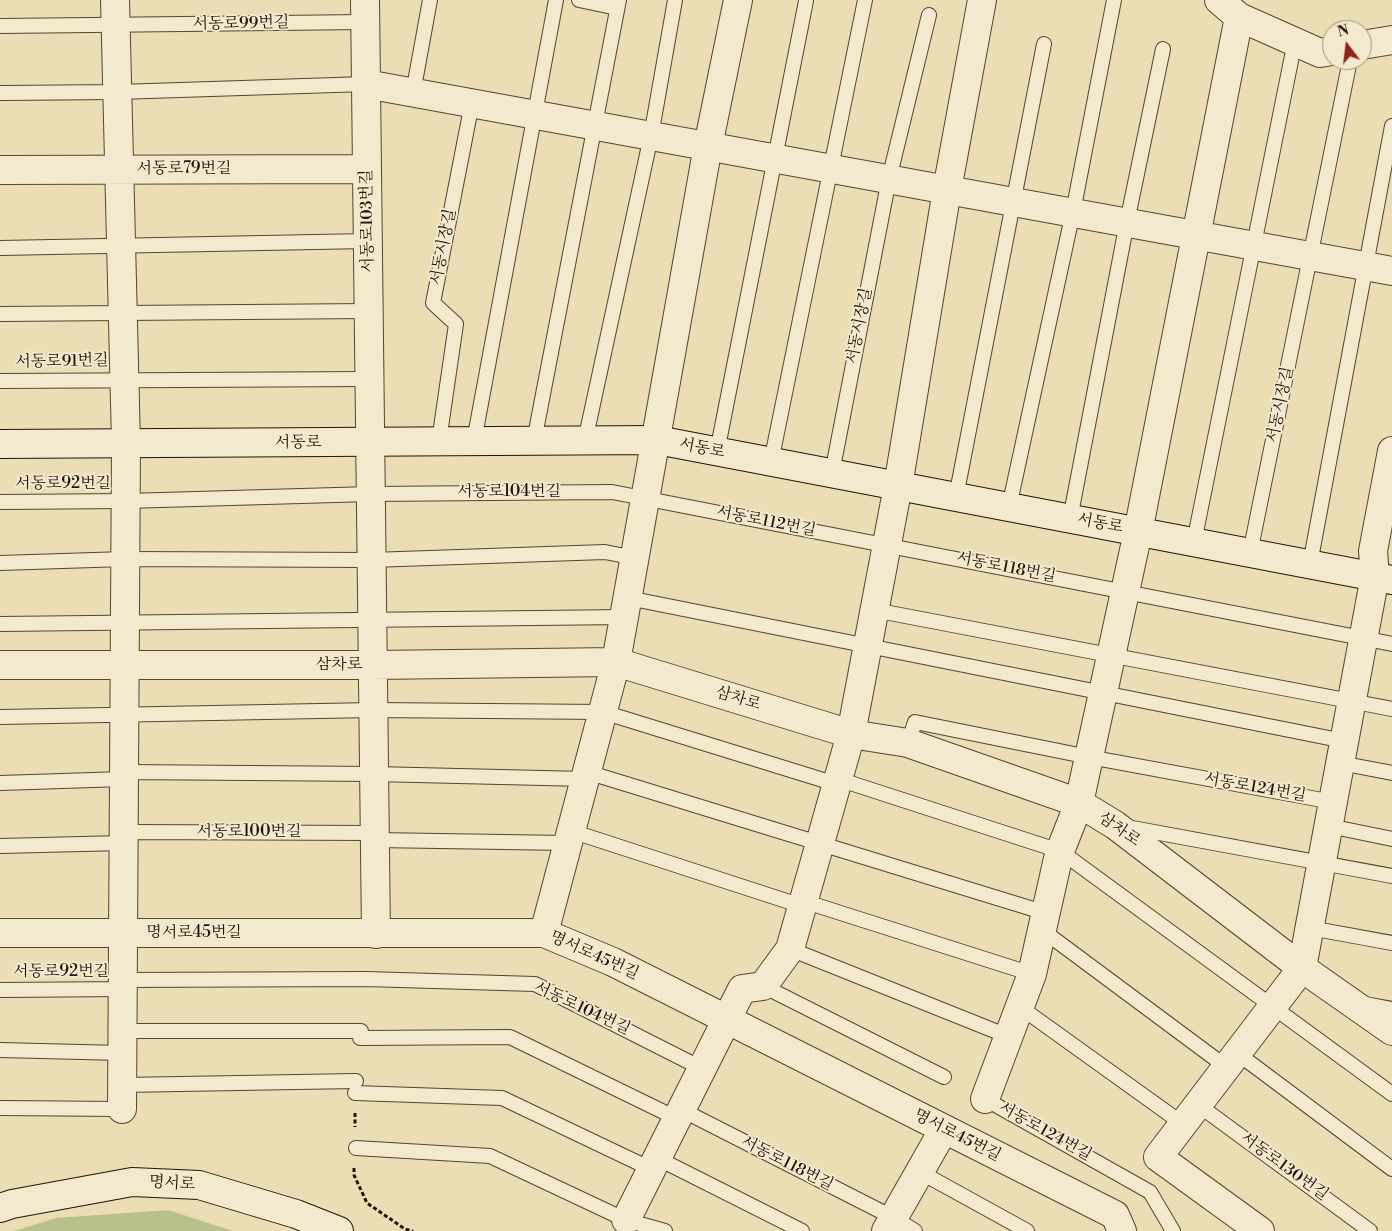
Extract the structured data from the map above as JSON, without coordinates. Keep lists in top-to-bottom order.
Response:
{
  "streets": {
    "street": [
      "서동로79번길",
      "서동로103번길",
      "서동로",
      "삼차로",
      "서동로124번길",
      "명서로45번길",
      "명서로"
    ],
    "lane": [
      "서동로99번길",
      "서동시장길",
      "서동로91번길",
      "서동로92번길",
      "서동로104번길",
      "서동로112번길",
      "서동로118번길",
      "서동로100번길",
      "서동로130번길"
    ]
  },
  "crossings": [
    ["서동로99번길", "서동로103번길"],
    ["서동로79번길", "서동로103번길"],
    ["서동로103번길", "서동로"],
    ["서동시장길", "서동로"],
    ["서동로", "서동로124번길"],
    ["서동로92번길", "서동로104번길"],
    ["서동로104번길", "서동로112번길"],
    ["서동로112번길", "서동로118번길"],
    ["서동로118번길", "서동로124번길"],
    ["삼차로", "서동로124번길"]
  ],
  "north": "top"
}
